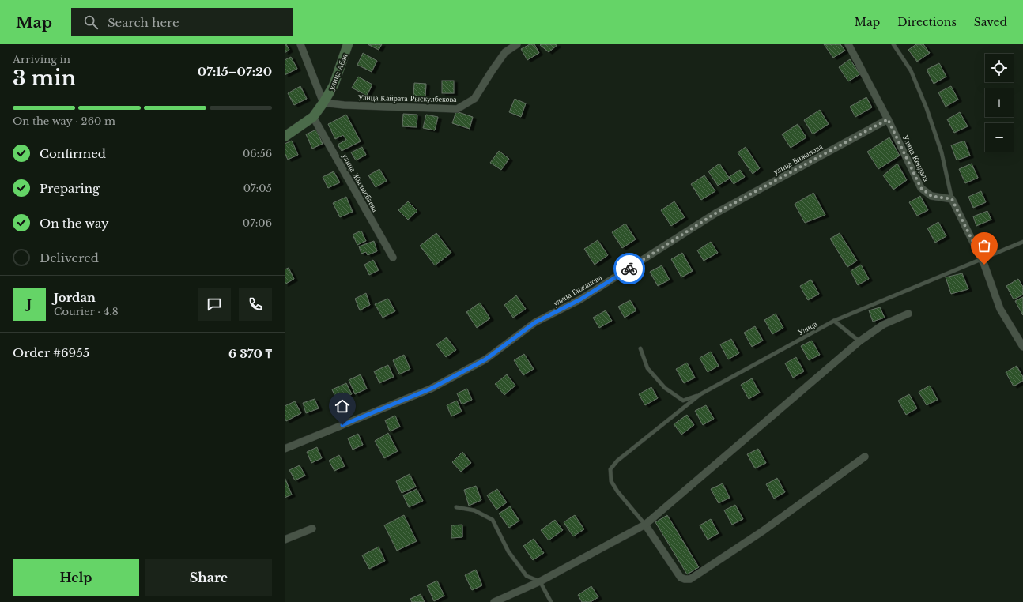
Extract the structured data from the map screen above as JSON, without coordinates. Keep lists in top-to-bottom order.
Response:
{
  "streets": {
    "street": [
      "улица Абая",
      "Улица Кайрата Рыскулбекова",
      "Улица Кендала",
      "улица Бижанова",
      "улица Жылысбаева"
    ],
    "lane": ["Улица"]
  },
  "crossings": [
    ["улица Абая", "Улица Кайрата Рыскулбекова"],
    ["улица Абая", "улица Жылысбаева"],
    ["Улица Кендала", "улица Бижанова"]
  ],
  "page": {
    "header": "Map",
    "search": "Search here",
    "nav": ["Map", "Directions", "Saved"],
    "heading": ["3 min", "Arriving in", "07:15–07:20"],
    "panel": [
      "Jordan",
      "Courier · 4.8",
      "Order #6955",
      "6 370 ₸"
    ],
    "map_buttons": ["+", "−"],
    "bar": "On the way · 260 m",
    "list": [
      ["Confirmed", "06:56"],
      ["Preparing", "07:05"],
      ["On the way", "07:06"],
      "Delivered"
    ],
    "round": "J",
    "buttons": ["Help", "Share"]
  }
}
